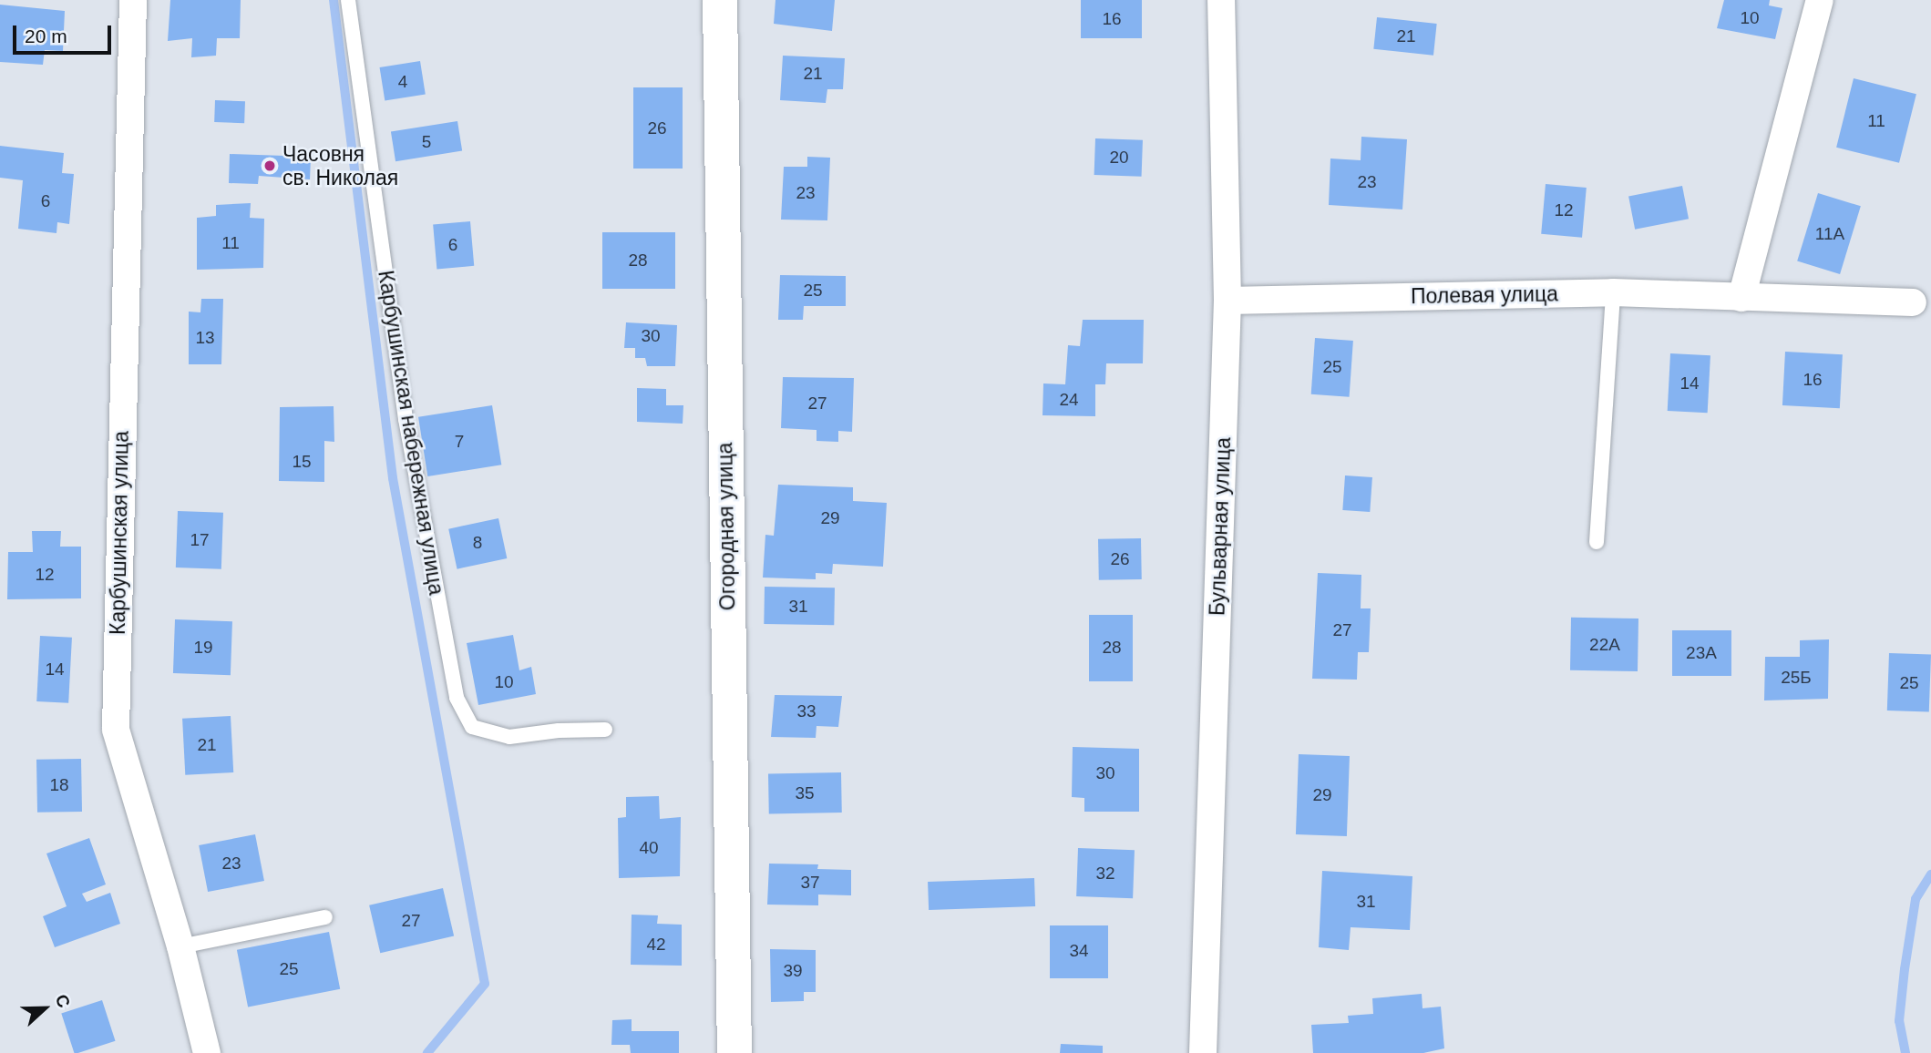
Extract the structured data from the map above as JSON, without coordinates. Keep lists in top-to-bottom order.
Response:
{
  "streets": {
    "street": [
      "Полевая улица",
      "Огородная улица",
      "Бульварная улица",
      "Карбушинская улица"
    ],
    "lane": ["Карбушинская набережная улица"]
  },
  "crossings": [
    ["Полевая улица", "Бульварная улица"]
  ],
  "places": ["Часовня св. Николая"],
  "house_numbers": [
    "10",
    "16",
    "21",
    "21",
    "4",
    "11",
    "26",
    "5",
    "20",
    "23",
    "23",
    "6",
    "12",
    "11А",
    "11",
    "6",
    "28",
    "25",
    "30",
    "13",
    "25",
    "16",
    "14",
    "24",
    "27",
    "7",
    "15",
    "29",
    "17",
    "8",
    "26",
    "12",
    "31",
    "27",
    "22А",
    "19",
    "28",
    "23А",
    "14",
    "25Б",
    "10",
    "25",
    "33",
    "21",
    "30",
    "18",
    "35",
    "29",
    "40",
    "23",
    "32",
    "37",
    "31",
    "27",
    "42",
    "34",
    "25",
    "39"
  ],
  "scale_bar": "20 m",
  "north": "right"
}
